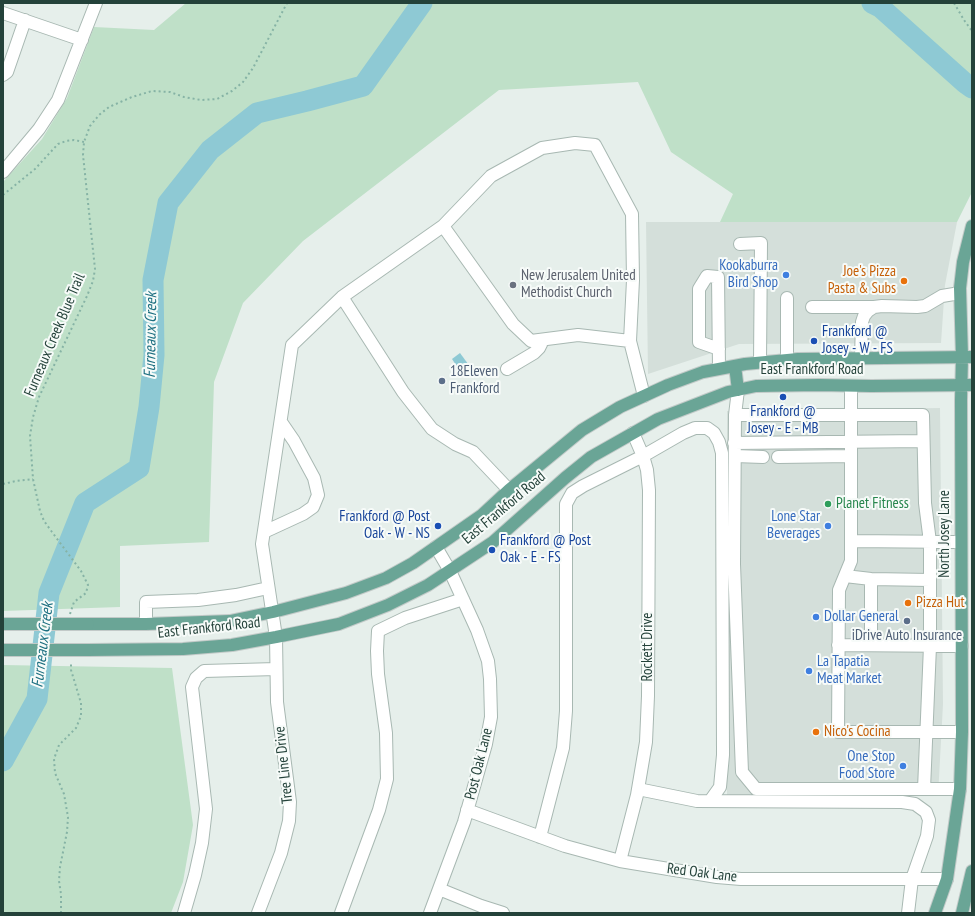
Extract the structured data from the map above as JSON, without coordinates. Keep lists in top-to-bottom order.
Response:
{
  "streets": {
    "main road": ["East Frankford Road", "North Josey Lane"],
    "street": [
      "Rockett Drive",
      "Post Oak Lane",
      "Tree Line Drive",
      "Red Oak Lane"
    ],
    "path": ["Furneaux Creek Blue Trail"]
  },
  "crossings": [
    ["East Frankford Road", "North Josey Lane"],
    ["East Frankford Road", "Rockett Drive"],
    ["East Frankford Road", "Post Oak Lane"],
    ["East Frankford Road", "Tree Line Drive"],
    ["North Josey Lane", "Red Oak Lane"],
    ["Rockett Drive", "Red Oak Lane"],
    ["Post Oak Lane", "Red Oak Lane"]
  ],
  "water": ["Furneaux Creek"],
  "places": [
    "Kookaburra Bird Shop",
    "Joe's Pizza Pasta & Subs",
    "New Jerusalem United Methodist Church",
    "Frankford @ Josey - W - FS",
    "18Eleven Frankford",
    "Frankford @ Josey - E - MB",
    "Planet Fitness",
    "Frankford @ Post Oak - W - NS",
    "Lone Star Beverages",
    "Frankford @ Post Oak - E - FS",
    "Pizza Hut",
    "Dollar General",
    "iDrive Auto Insurance",
    "La Tapatia Meat Market",
    "Nico's Cocina",
    "One Stop Food Store"
  ]
}
